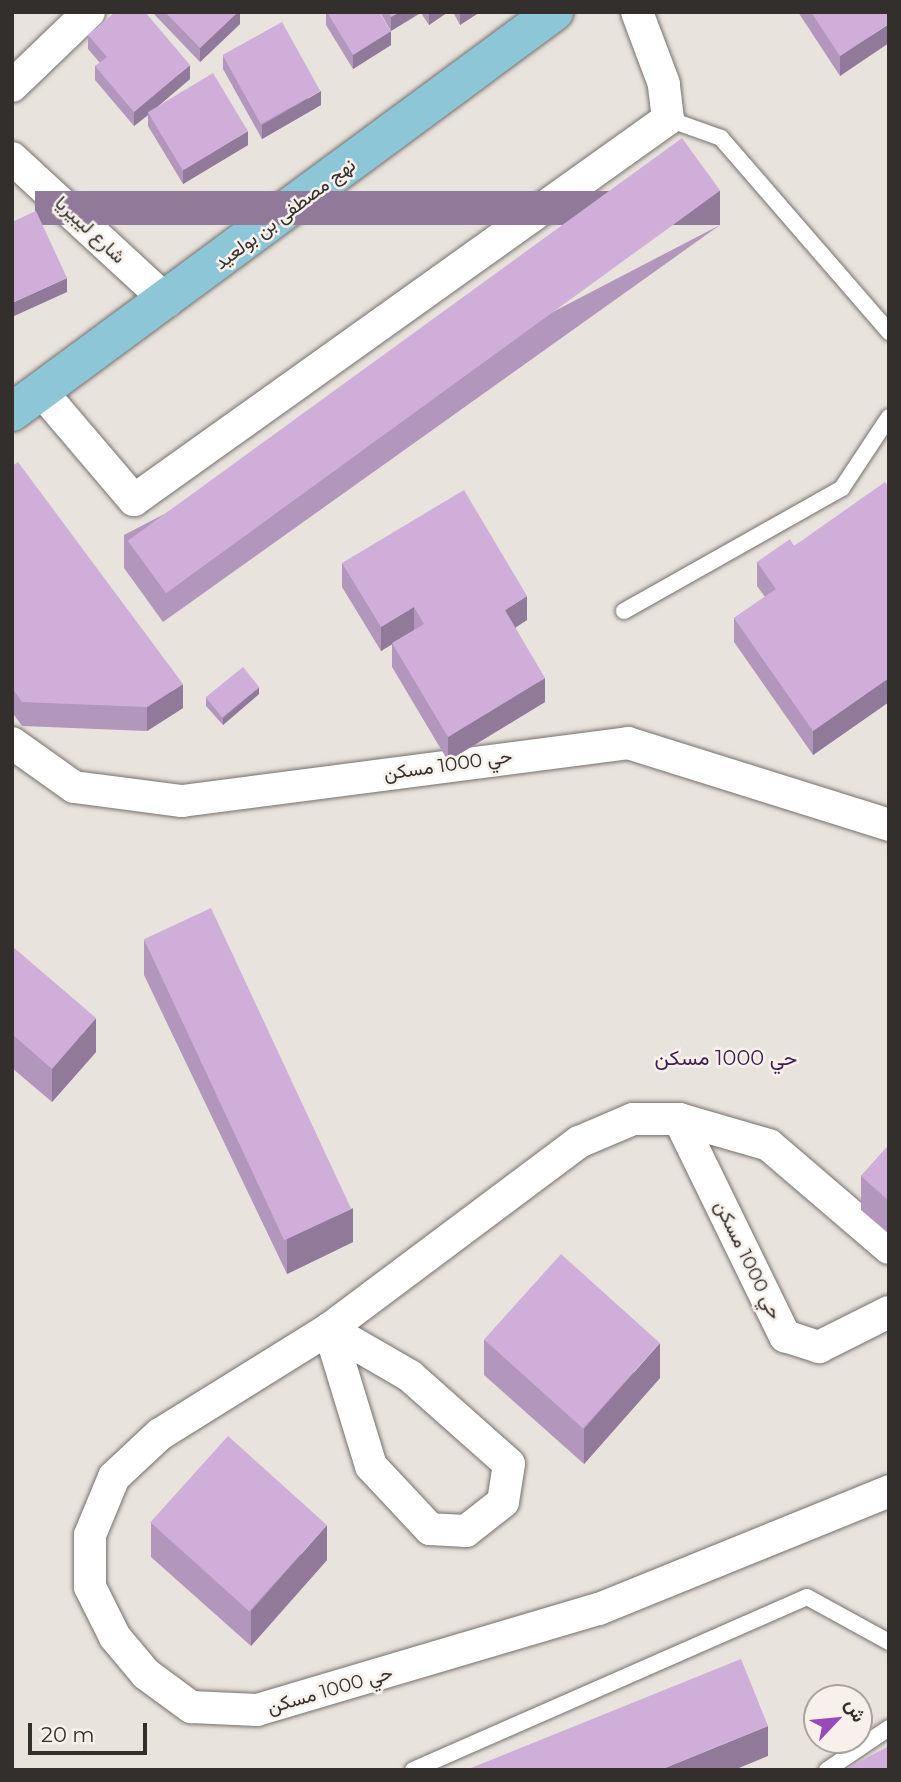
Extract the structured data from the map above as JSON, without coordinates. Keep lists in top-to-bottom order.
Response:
{
  "streets": {
    "main road": ["نهج مصطفى بن بولعيد"],
    "street": ["شارع ليبيريا", "حي 1000 مسكن"]
  },
  "crossings": [
    ["نهج مصطفى بن بولعيد", "شارع ليبيريا"]
  ],
  "districts": ["حي 1000 مسكن"],
  "scale_bar": "20 m",
  "north": "top right"
}
